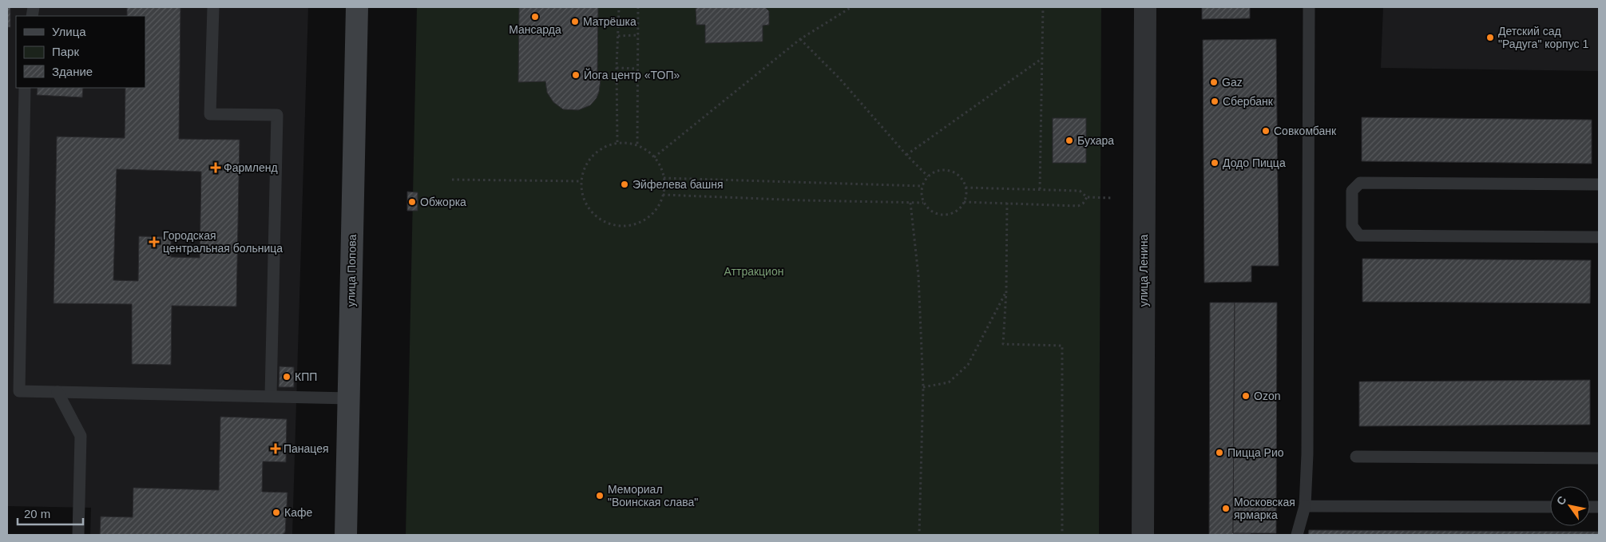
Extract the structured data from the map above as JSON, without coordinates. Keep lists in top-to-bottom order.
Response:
{
  "streets": {
    "street": ["улица Попова", "улица Ленина"]
  },
  "parks": ["Аттракцион"],
  "places": {
    "other": [
      "Мансарда",
      "Матрёшка",
      "Детский сад \"Радуга\" корпус 1",
      "Йога центр «ТОП»",
      "Gaz",
      "Сбербанк",
      "Совкомбанк",
      "Бухара",
      "Додо Пицца",
      "Эйфелева башня",
      "Обжорка",
      "КПП",
      "Ozon",
      "Пицца Рио",
      "Мемориал \"Воинская слава\"",
      "Московская ярмарка",
      "Кафе"
    ],
    "health": ["Фармленд", "Городская центральная больница", "Панацея"]
  },
  "legend": ["Улица", "Парк", "Здание"],
  "scale_bar": "20 m",
  "north": "top left"
}
